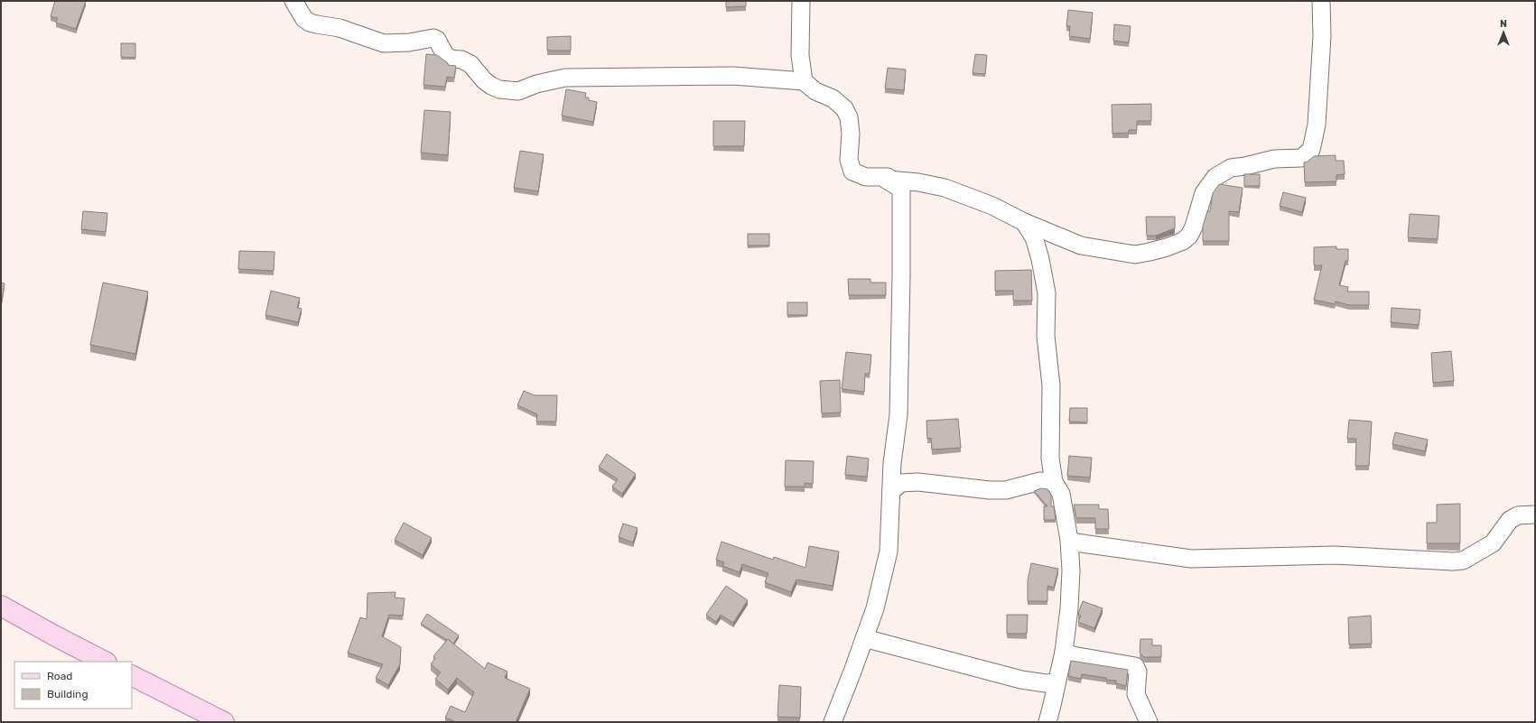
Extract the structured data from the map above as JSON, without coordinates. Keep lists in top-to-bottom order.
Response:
{
  "legend": ["Road", "Building"],
  "north": "top"
}
